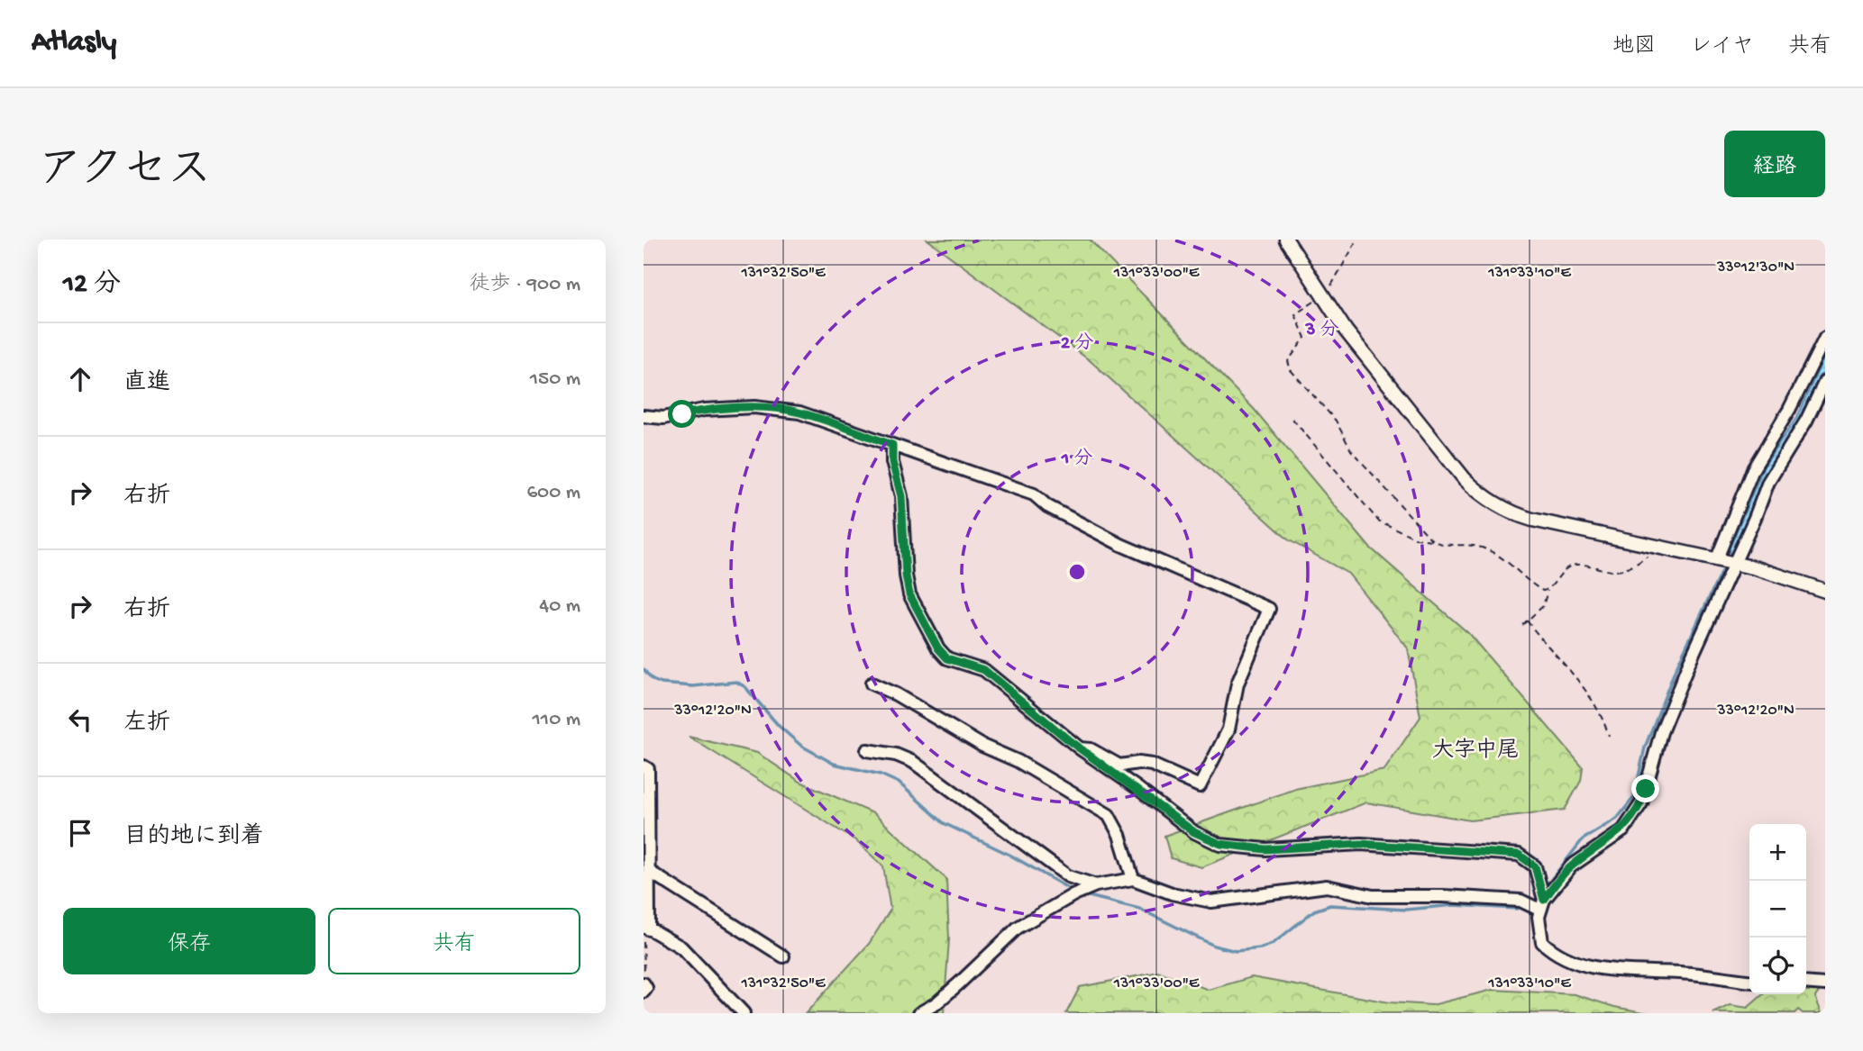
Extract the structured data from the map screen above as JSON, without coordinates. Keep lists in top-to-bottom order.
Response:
{
  "districts": ["大字中尾"],
  "page": {
    "header": "Atlasly",
    "nav": ["地図", "レイヤ", "共有"],
    "title": "アクセス",
    "buttons": [
      "経路",
      ["保存", "共有"]
    ],
    "heading": ["12 分", "徒歩 · 900 m"],
    "list": [
      ["直進", "150 m"],
      ["右折", "600 m"],
      ["右折", "40 m"],
      ["左折", "110 m"],
      "目的地に到着"
    ],
    "map_buttons": ["+", "−"]
  },
  "coordinates": [
    "33°12'30\"N",
    "131°32'50\"E",
    "131°33'00\"E",
    "131°33'10\"E",
    "33°12'20\"N"
  ],
  "rings": ["3 分", "2 分", "1 分"]
}
